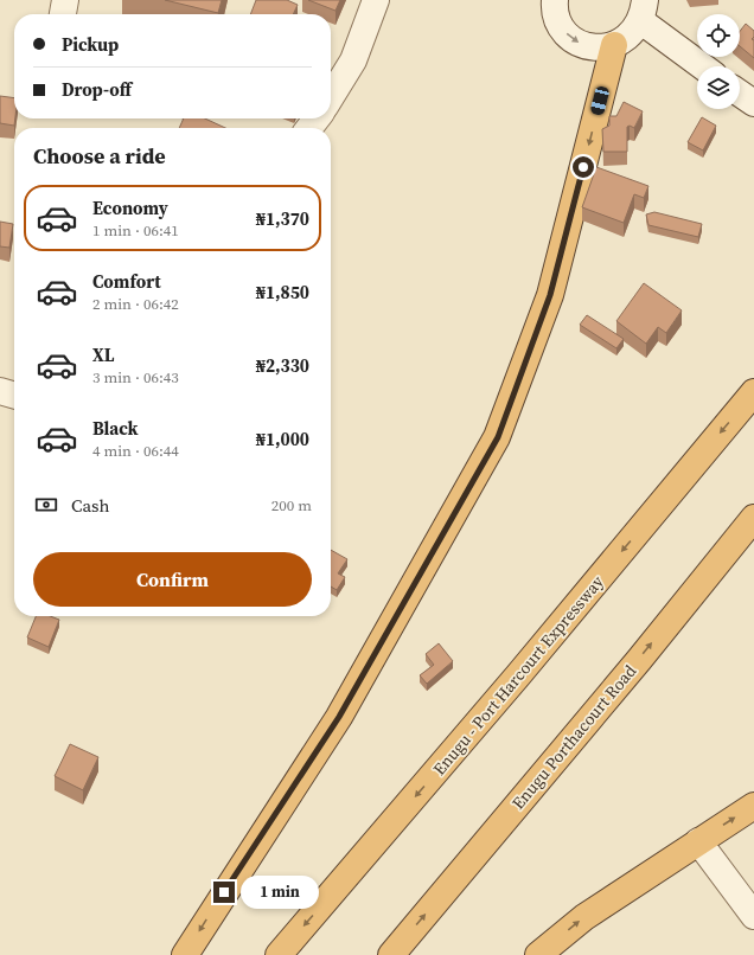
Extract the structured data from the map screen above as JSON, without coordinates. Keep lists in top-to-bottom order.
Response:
{
  "streets": {
    "highway": ["Enugu - Port Harcourt Expressway", "Enugu Porthacourt Road"]
  },
  "page": {
    "banner": ["Pickup", "Drop-off"],
    "heading": "Choose a ride",
    "list": [
      {
        "name": "Economy",
        "note": "1 min · 06:41",
        "value": "₦1,370"
      },
      {
        "name": "Comfort",
        "note": "2 min · 06:42",
        "value": "₦1,850"
      },
      {
        "name": "XL",
        "note": "3 min · 06:43",
        "value": "₦2,330"
      },
      {
        "name": "Black",
        "note": "4 min · 06:44",
        "value": "₦1,000"
      }
    ],
    "pay": ["Cash", "200 m"],
    "buttons": "Confirm",
    "bubble": "1 min"
  }
}
